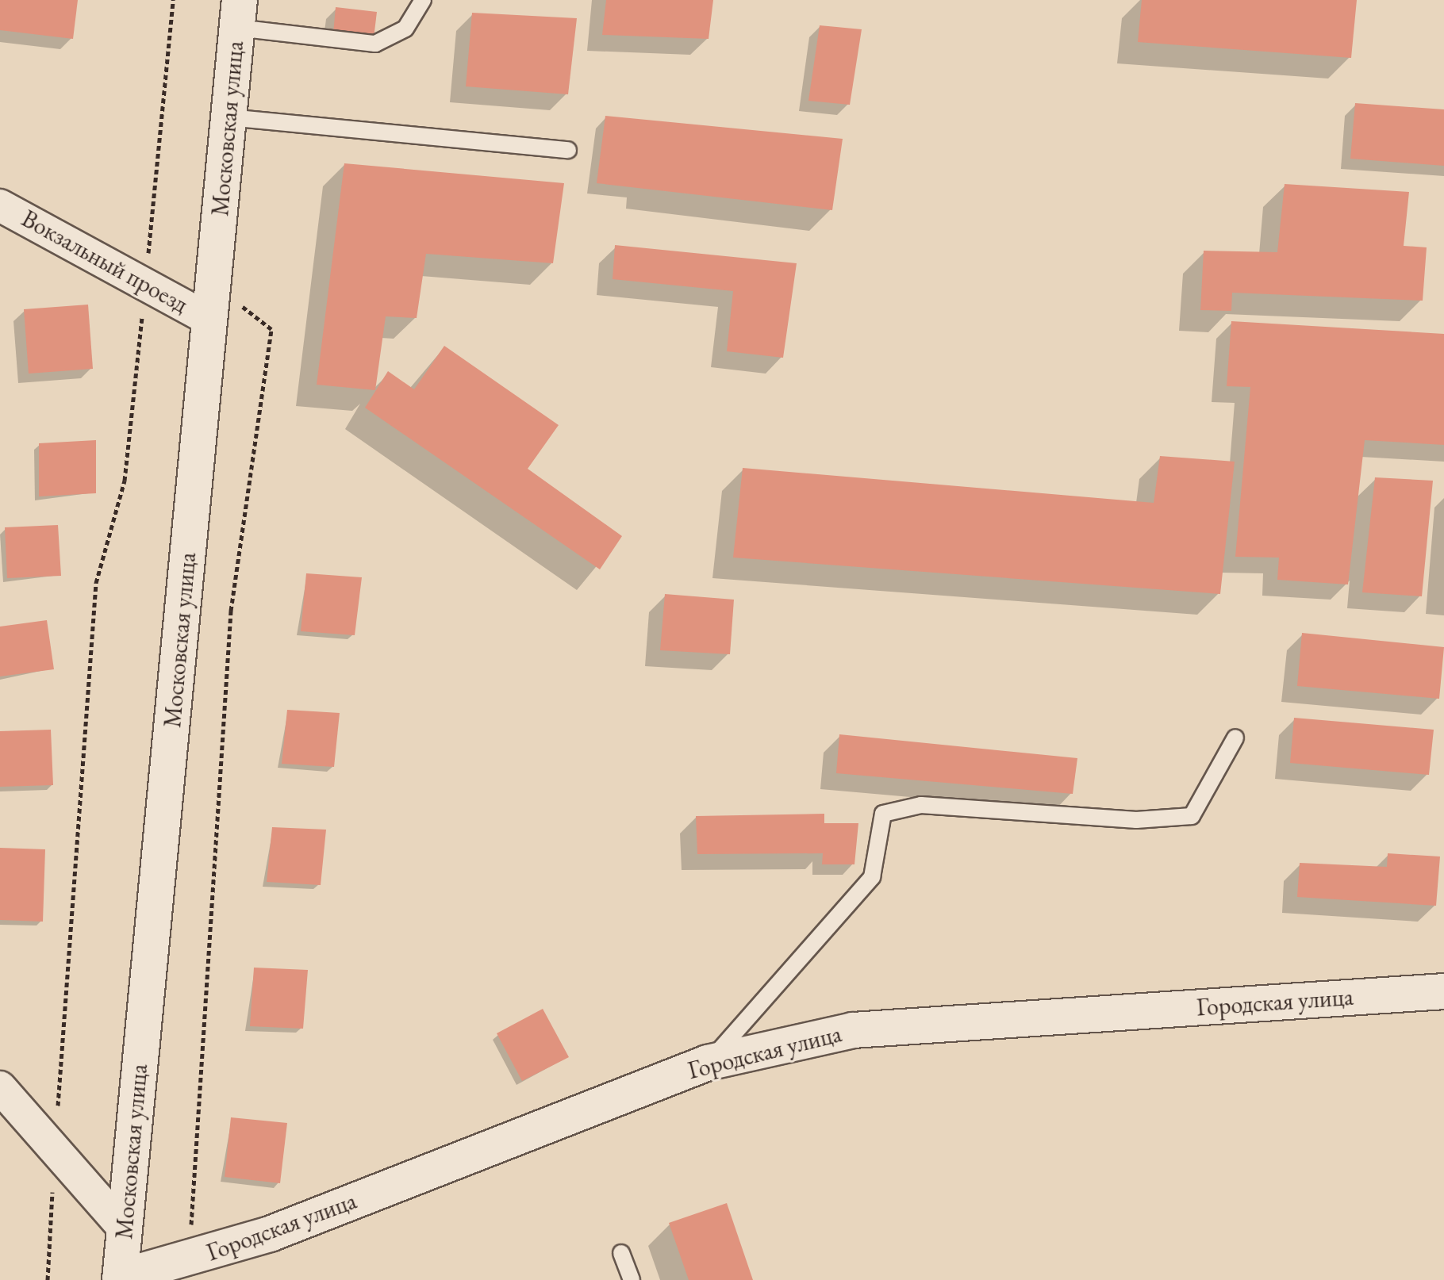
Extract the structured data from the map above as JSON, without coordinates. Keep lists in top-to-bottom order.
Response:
{
  "streets": {
    "street": ["Московская улица", "Вокзальный проезд", "Городская улица"]
  },
  "crossings": [
    ["Московская улица", "Вокзальный проезд"],
    ["Московская улица", "Городская улица"]
  ]
}
